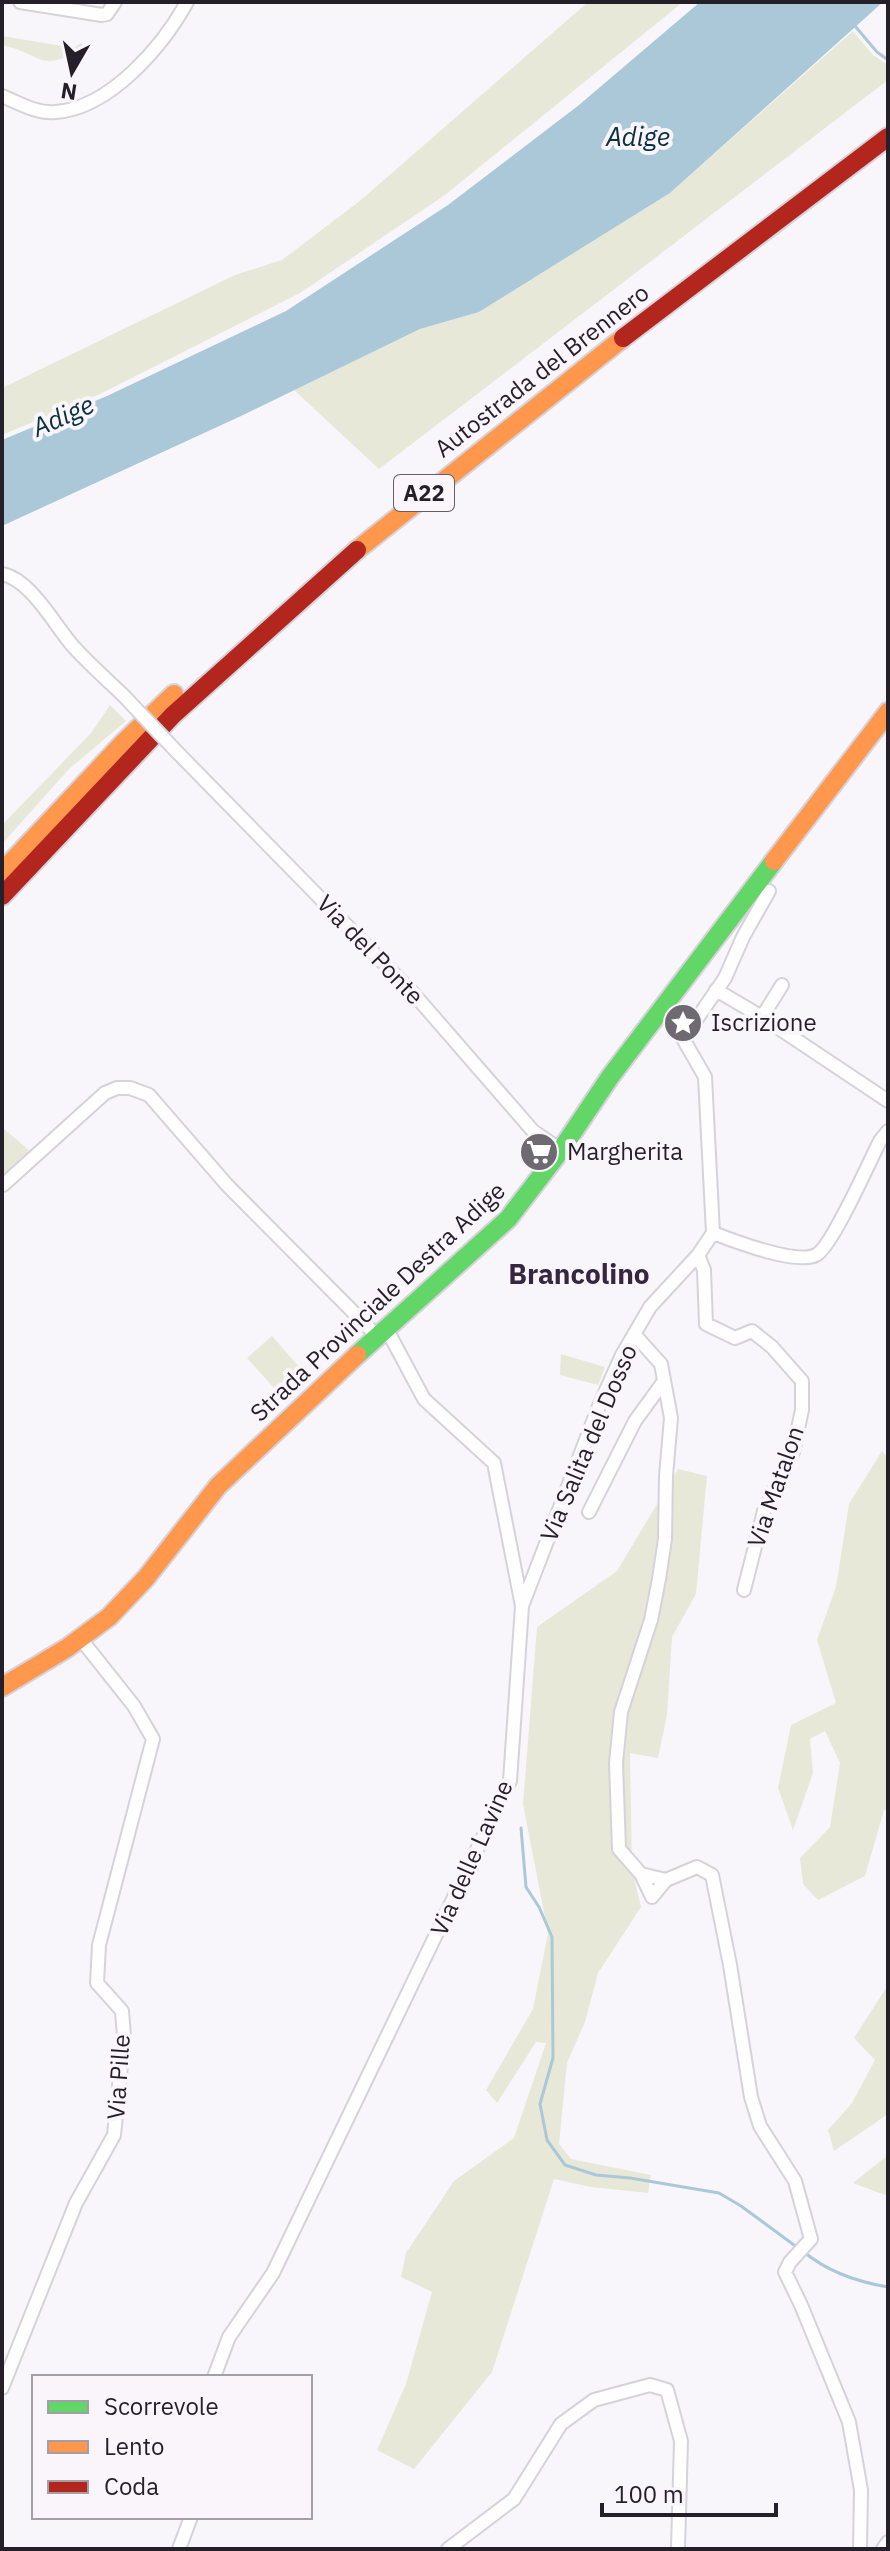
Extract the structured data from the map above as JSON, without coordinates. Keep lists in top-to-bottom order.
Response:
{
  "streets": {
    "main road": ["Autostrada del Brennero", "A22", "Strada Provinciale Destra Adige"],
    "street": [
      "Via del Ponte",
      "Via Salita del Dosso",
      "Via Matalon",
      "Via delle Lavine",
      "Via Pille"
    ]
  },
  "crossings": [
    ["Via del Ponte", "Strada Provinciale Destra Adige"],
    ["Strada Provinciale Destra Adige", "Via delle Lavine"],
    ["Strada Provinciale Destra Adige", "Via Pille"],
    ["Via Salita del Dosso", "Via delle Lavine"]
  ],
  "districts": ["Brancolino"],
  "water": ["Adige"],
  "places": {
    "place": ["Iscrizione"],
    "supermarket": ["Margherita"]
  },
  "legend": ["Scorrevole", "Lento", "Coda"],
  "scale_bar": "100 m",
  "north": "bottom"
}
